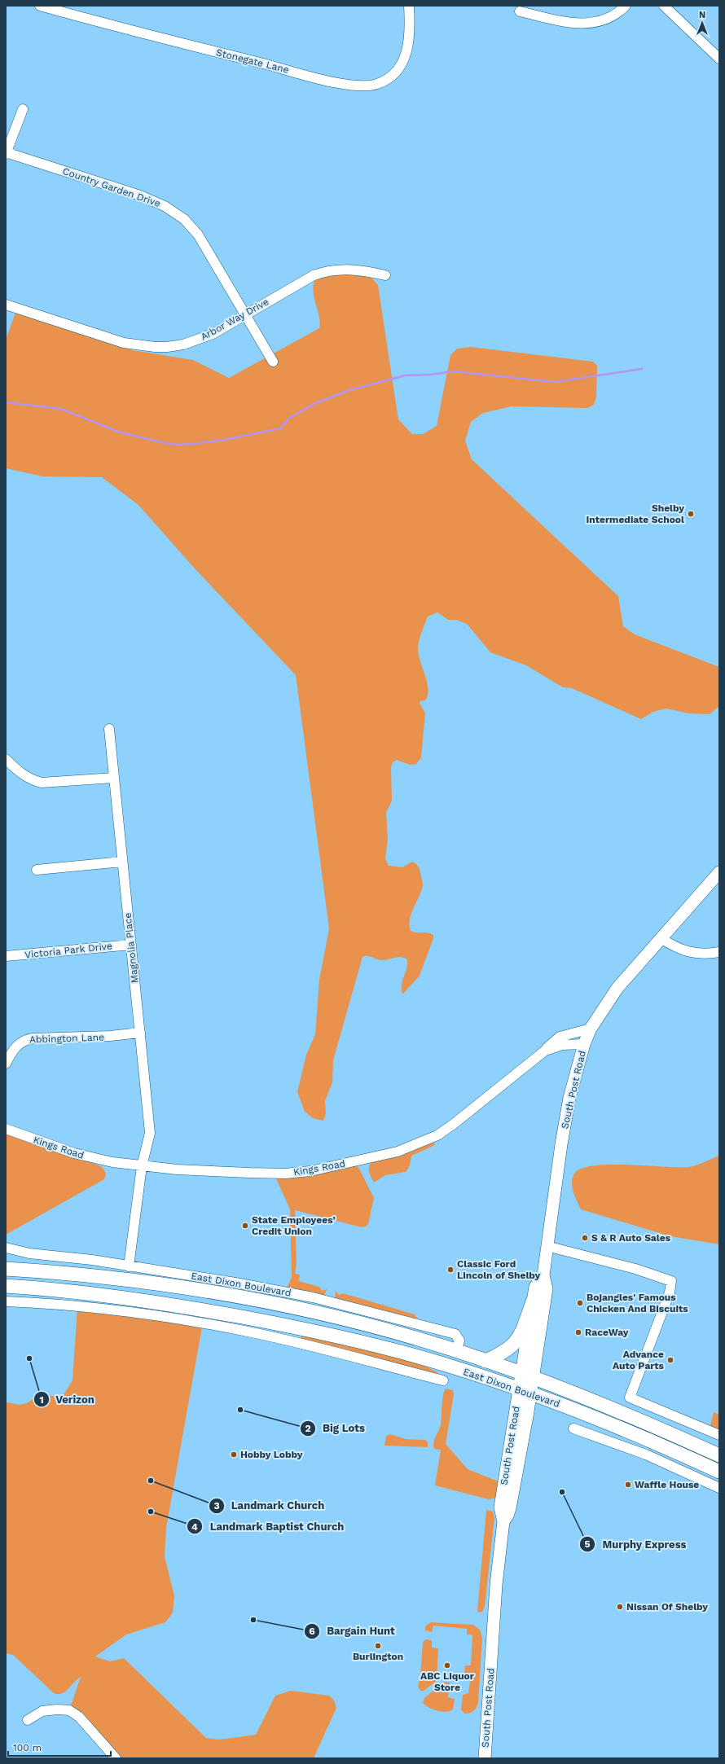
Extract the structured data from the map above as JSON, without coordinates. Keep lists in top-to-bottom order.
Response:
{
  "streets": {
    "highway": ["East Dixon Boulevard"],
    "main road": ["South Post Road"],
    "street": [
      "Stonegate Lane",
      "Country Garden Drive",
      "Arbor Way Drive",
      "Magnolia Place",
      "Victoria Park Drive",
      "Abbington Lane",
      "Kings Road"
    ]
  },
  "crossings": [
    ["Country Garden Drive", "Arbor Way Drive"],
    ["Magnolia Place", "Victoria Park Drive"],
    ["Magnolia Place", "Abbington Lane"],
    ["Magnolia Place", "Kings Road"],
    ["Magnolia Place", "East Dixon Boulevard"],
    ["South Post Road", "Kings Road"],
    ["South Post Road", "East Dixon Boulevard"]
  ],
  "places": [
    "Shelby Intermediate School",
    "State Employees’ Credit Union",
    "S & R Auto Sales",
    "Classic Ford Lincoln of Shelby",
    "Bojangles' Famous Chicken And Biscuits",
    "RaceWay",
    "Verizon",
    "Advance Auto Parts",
    "Big Lots",
    "Hobby Lobby",
    "Landmark Church",
    "Waffle House",
    "Murphy Express",
    "Landmark Baptist Church",
    "Nissan Of Shelby",
    "Bargain Hunt",
    "Burlington",
    "ABC Liquor Store"
  ],
  "scale_bar": "100 m",
  "north": "top"
}
